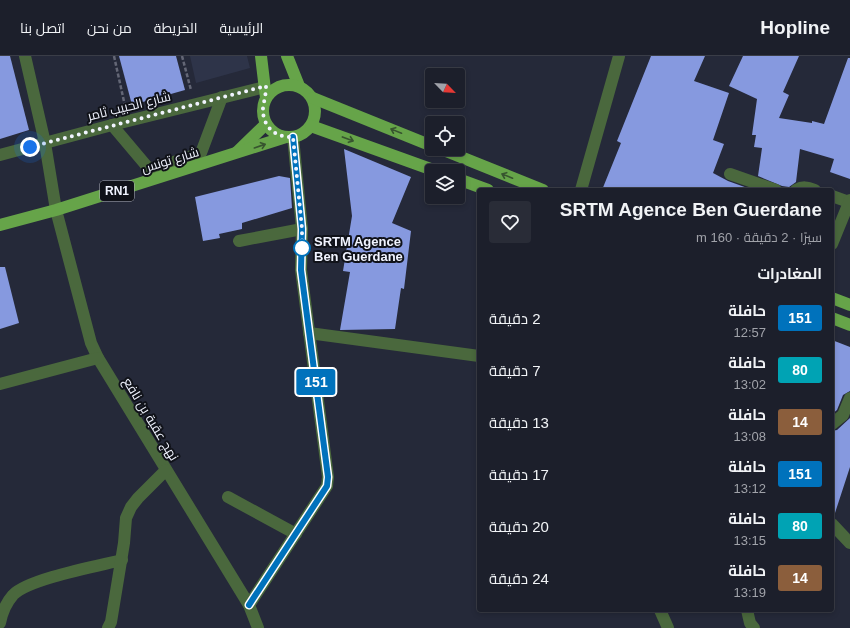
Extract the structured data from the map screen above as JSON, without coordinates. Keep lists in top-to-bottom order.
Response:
{
  "streets": {
    "main road": ["شارع تونس", "RN1"],
    "street": ["شارع الحبيب ثامر", "نهج عقبة بن نافع"]
  },
  "crossings": [
    ["شارع الحبيب ثامر", "RN1"],
    ["شارع الحبيب ثامر", "نهج عقبة بن نافع"],
    ["شارع تونس", "RN1"],
    ["شارع تونس", "نهج عقبة بن نافع"]
  ],
  "places": ["SRTM Agence Ben Guerdane"],
  "lines": ["bus line 151"],
  "north": "bottom right",
  "page": {
    "header": "Hopline",
    "nav": [
      "الرئيسية",
      "الخريطة",
      "من نحن",
      "اتصل بنا"
    ],
    "on_map": "151",
    "heading": [
      ["SRTM Agence Ben Guerdane", "سيرًا · 2 دقيقة · 160 m"],
      "المغادرات"
    ],
    "list": [
      {
        "mark": "151",
        "name": "حافلة",
        "note": "12:57",
        "value": "2 دقيقة"
      },
      {
        "mark": "80",
        "name": "حافلة",
        "note": "13:02",
        "value": "7 دقيقة"
      },
      {
        "mark": "14",
        "name": "حافلة",
        "note": "13:08",
        "value": "13 دقيقة"
      },
      {
        "mark": "151",
        "name": "حافلة",
        "note": "13:12",
        "value": "17 دقيقة"
      },
      {
        "mark": "80",
        "name": "حافلة",
        "note": "13:15",
        "value": "20 دقيقة"
      },
      {
        "mark": "14",
        "name": "حافلة",
        "note": "13:19",
        "value": "24 دقيقة"
      }
    ]
  }
}
